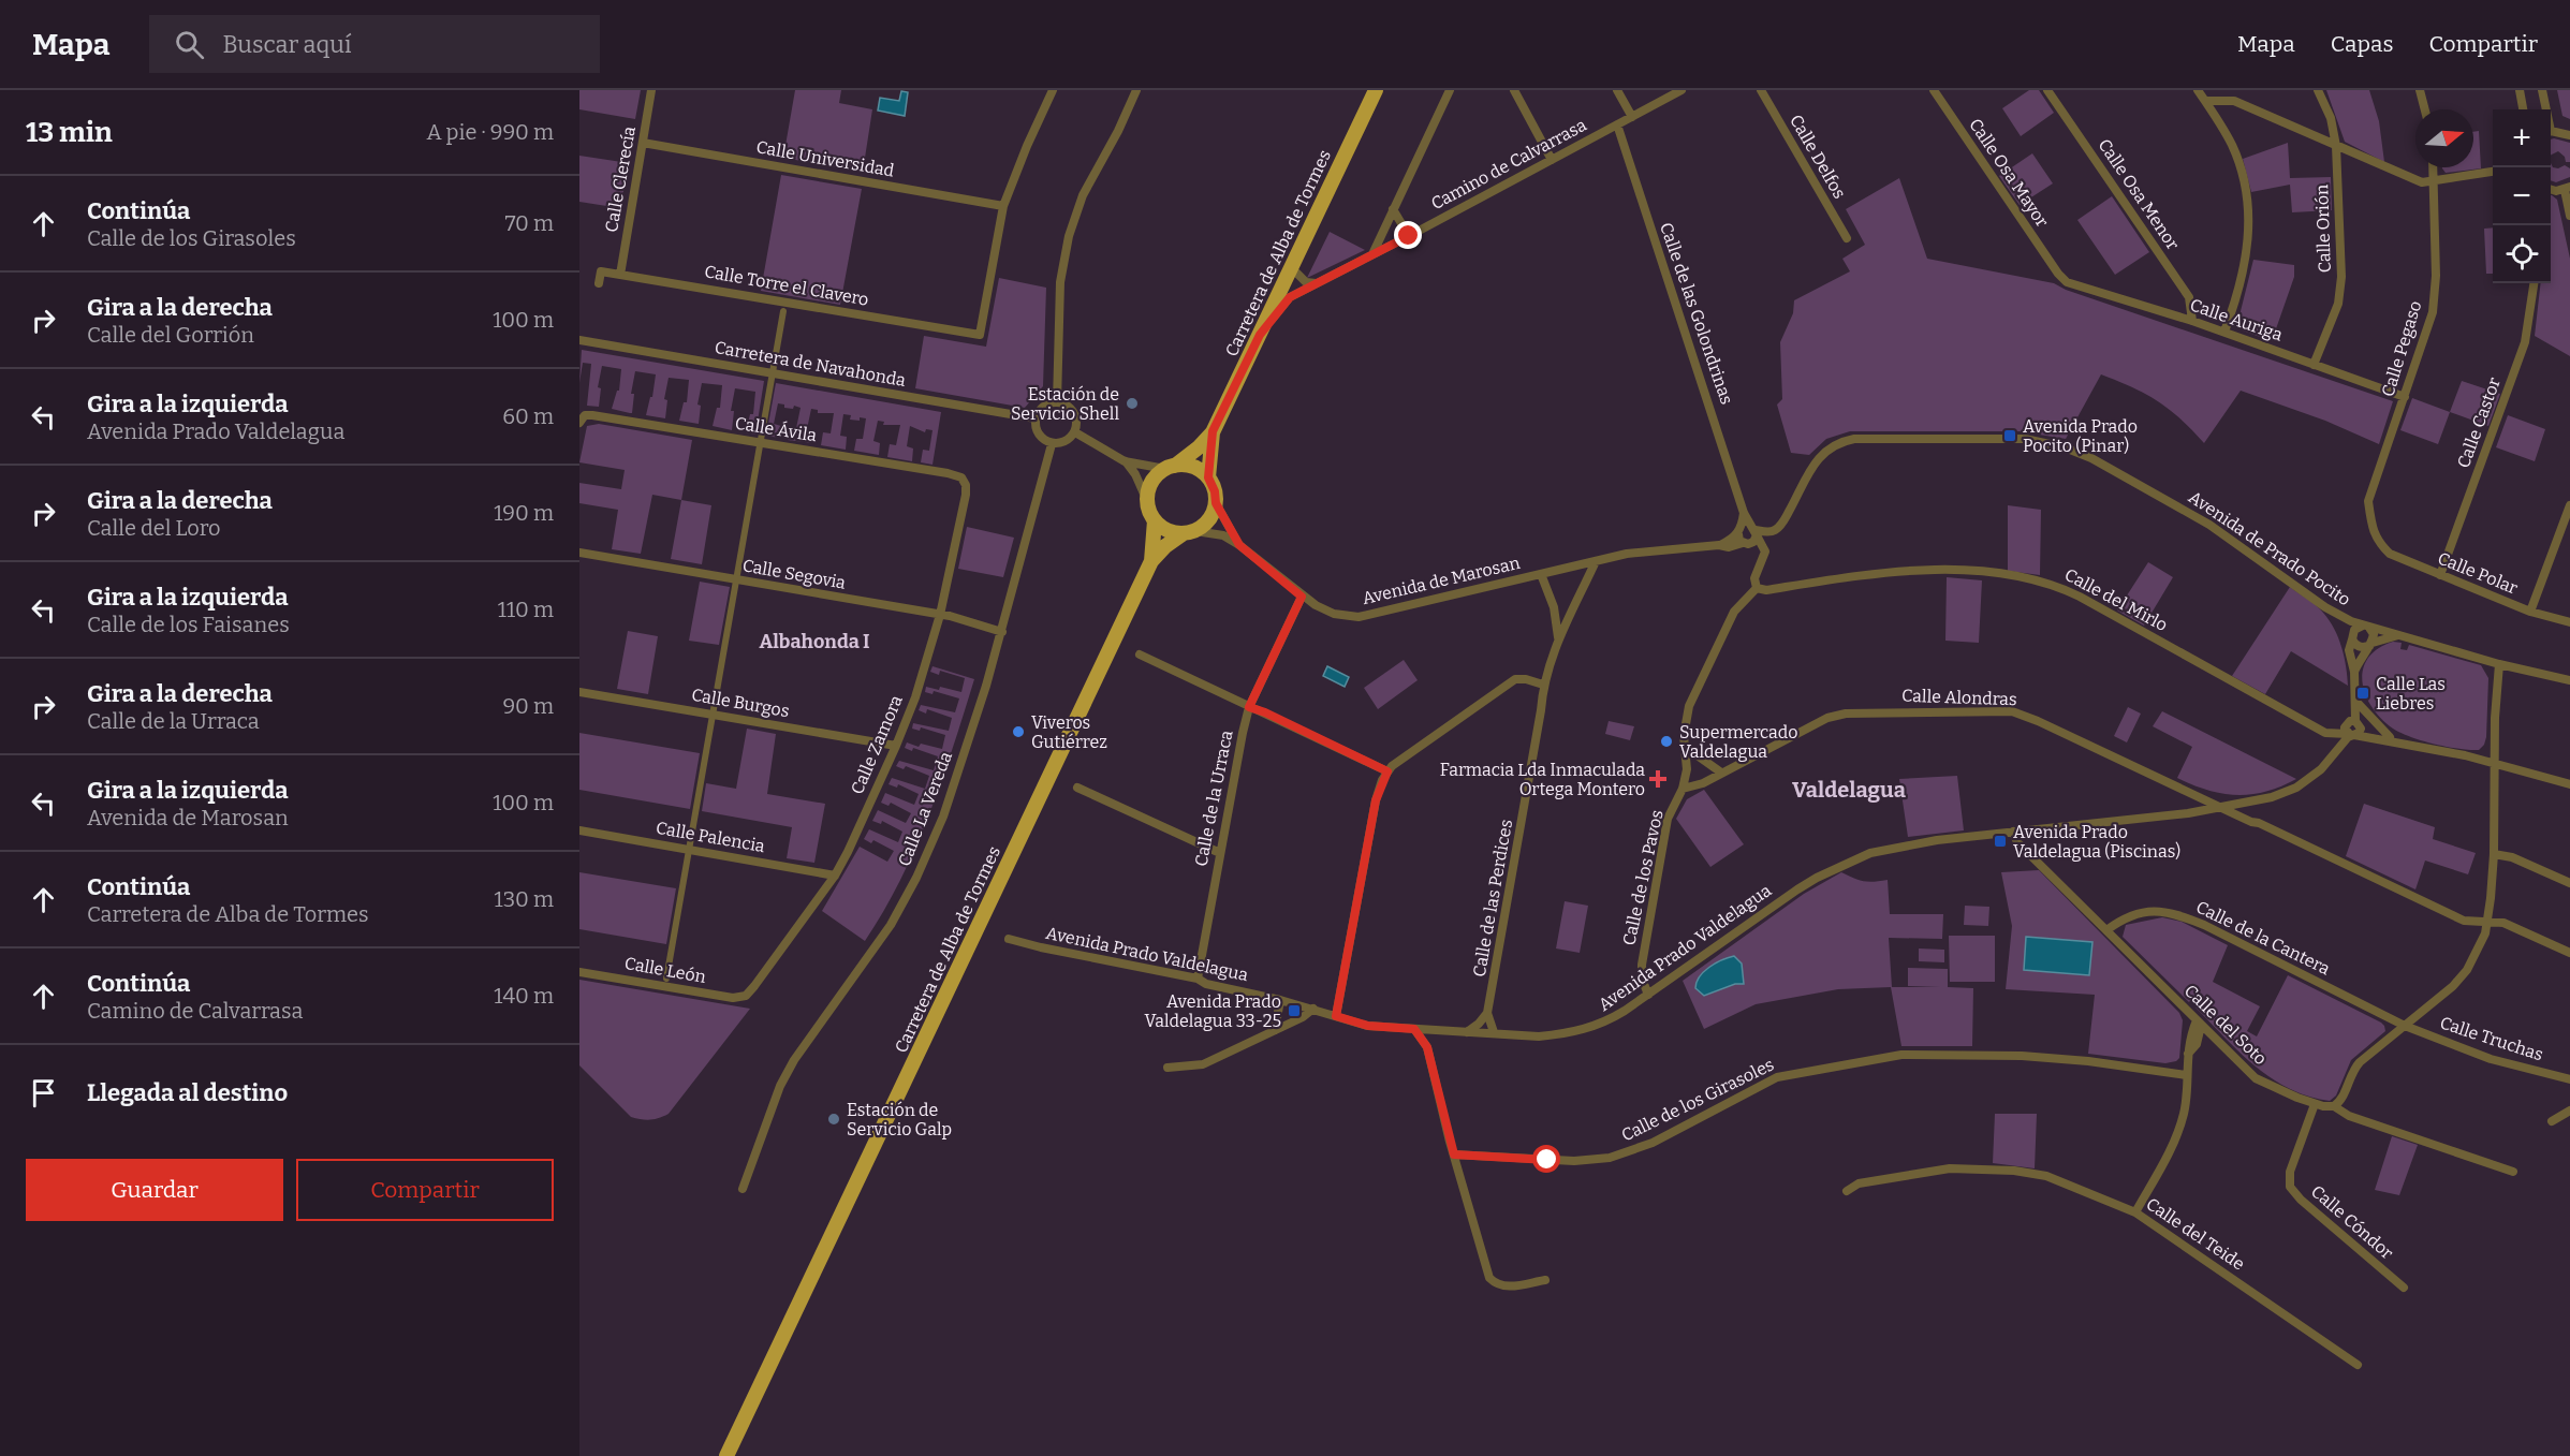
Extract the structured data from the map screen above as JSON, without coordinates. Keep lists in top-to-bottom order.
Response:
{
  "streets": {
    "main road": ["Carretera de Alba de Tormes"],
    "street": [
      "Calle Delfos",
      "Calle Universidad",
      "Camino de Calvarrasa",
      "Calle Osa Mayor",
      "Calle Clerecía",
      "Calle Osa Menor",
      "Calle Orión",
      "Calle Torre el Clavero",
      "Calle de las Golondrinas",
      "Calle Auriga",
      "Calle Pegaso",
      "Carretera de Navahonda",
      "Calle Castor",
      "Calle Ávila",
      "Avenida de Prado Pocito",
      "Calle Polar",
      "Calle Segovia",
      "Avenida de Marosan",
      "Calle del Mirlo",
      "Calle Alondras",
      "Calle Burgos",
      "Calle Zamora",
      "Calle de la Urraca",
      "Calle La Vereda",
      "Calle Palencia",
      "Calle de los Pavos",
      "Calle de las Perdices",
      "Calle de la Cantera",
      "Avenida Prado Valdelagua",
      "Calle León",
      "Calle del Soto",
      "Calle Truchas",
      "Calle de los Girasoles",
      "Calle Cóndor",
      "Calle del Teide"
    ]
  },
  "crossings": [
    ["Calle Universidad", "Calle Clerecía"],
    ["Calle Universidad", "Calle Torre el Clavero"],
    ["Camino de Calvarrasa", "Carretera de Alba de Tormes"],
    ["Camino de Calvarrasa", "Calle de las Golondrinas"],
    ["Calle Osa Mayor", "Calle Auriga"],
    ["Calle Clerecía", "Calle Torre el Clavero"],
    ["Calle Osa Menor", "Calle Auriga"],
    ["Calle Orión", "Calle Auriga"],
    ["Carretera de Alba de Tormes", "Avenida de Marosan"],
    ["Calle de las Golondrinas", "Avenida de Prado Pocito"],
    ["Calle Auriga", "Calle Pegaso"],
    ["Calle Pegaso", "Calle Polar"],
    ["Carretera de Navahonda", "Calle La Vereda"],
    ["Calle Castor", "Calle Polar"],
    ["Calle Ávila", "Calle Zamora"],
    ["Avenida de Prado Pocito", "Avenida de Marosan"],
    ["Avenida de Prado Pocito", "Calle de las Perdices"],
    ["Calle Segovia", "Calle Zamora"],
    ["Calle Segovia", "Calle La Vereda"],
    ["Avenida de Marosan", "Calle de la Urraca"],
    ["Avenida de Marosan", "Calle de las Perdices"],
    ["Calle del Mirlo", "Calle de los Pavos"],
    ["Calle del Mirlo", "Avenida Prado Valdelagua"],
    ["Calle Alondras", "Calle de los Pavos"],
    ["Calle Alondras", "Avenida Prado Valdelagua"],
    ["Calle Burgos", "Calle Zamora"],
    ["Calle Zamora", "Calle Palencia"],
    ["Calle Zamora", "Calle León"],
    ["Calle de la Urraca", "Avenida Prado Valdelagua"],
    ["Calle de los Pavos", "Avenida Prado Valdelagua"],
    ["Calle de las Perdices", "Avenida Prado Valdelagua"],
    ["Calle de la Cantera", "Calle del Soto"],
    ["Calle de la Cantera", "Calle Truchas"],
    ["Avenida Prado Valdelagua", "Calle del Soto"],
    ["Calle del Soto", "Calle Cóndor"]
  ],
  "districts": ["Albahonda I", "Valdelagua"],
  "places": {
    "other": [
      "Estación de Servicio Shell",
      "Viveros Gutiérrez",
      "Supermercado Valdelagua",
      "Estación de Servicio Galp"
    ],
    "transit": [
      "Avenida Prado Pocito (Pinar)",
      "Calle Las Liebres",
      "Avenida Prado Valdelagua (Piscinas)",
      "Avenida Prado Valdelagua 33-25"
    ],
    "health": ["Farmacia Lda Inmaculada Ortega Montero"]
  },
  "north": "right",
  "page": {
    "header": "Mapa",
    "search": "Buscar aquí",
    "nav": ["Mapa", "Capas", "Compartir"],
    "heading": ["13 min", "A pie · 990 m"],
    "map_buttons": ["+", "−"],
    "list": [
      ["Continúa", "Calle de los Girasoles", "70 m"],
      ["Gira a la derecha", "Calle del Gorrión", "100 m"],
      ["Gira a la izquierda", "Avenida Prado Valdelagua", "60 m"],
      ["Gira a la derecha", "Calle del Loro", "190 m"],
      ["Gira a la izquierda", "Calle de los Faisanes", "110 m"],
      ["Gira a la derecha", "Calle de la Urraca", "90 m"],
      ["Gira a la izquierda", "Avenida de Marosan", "100 m"],
      ["Continúa", "Carretera de Alba de Tormes", "130 m"],
      ["Continúa", "Camino de Calvarrasa", "140 m"],
      "Llegada al destino"
    ],
    "buttons": ["Guardar", "Compartir"]
  }
}
